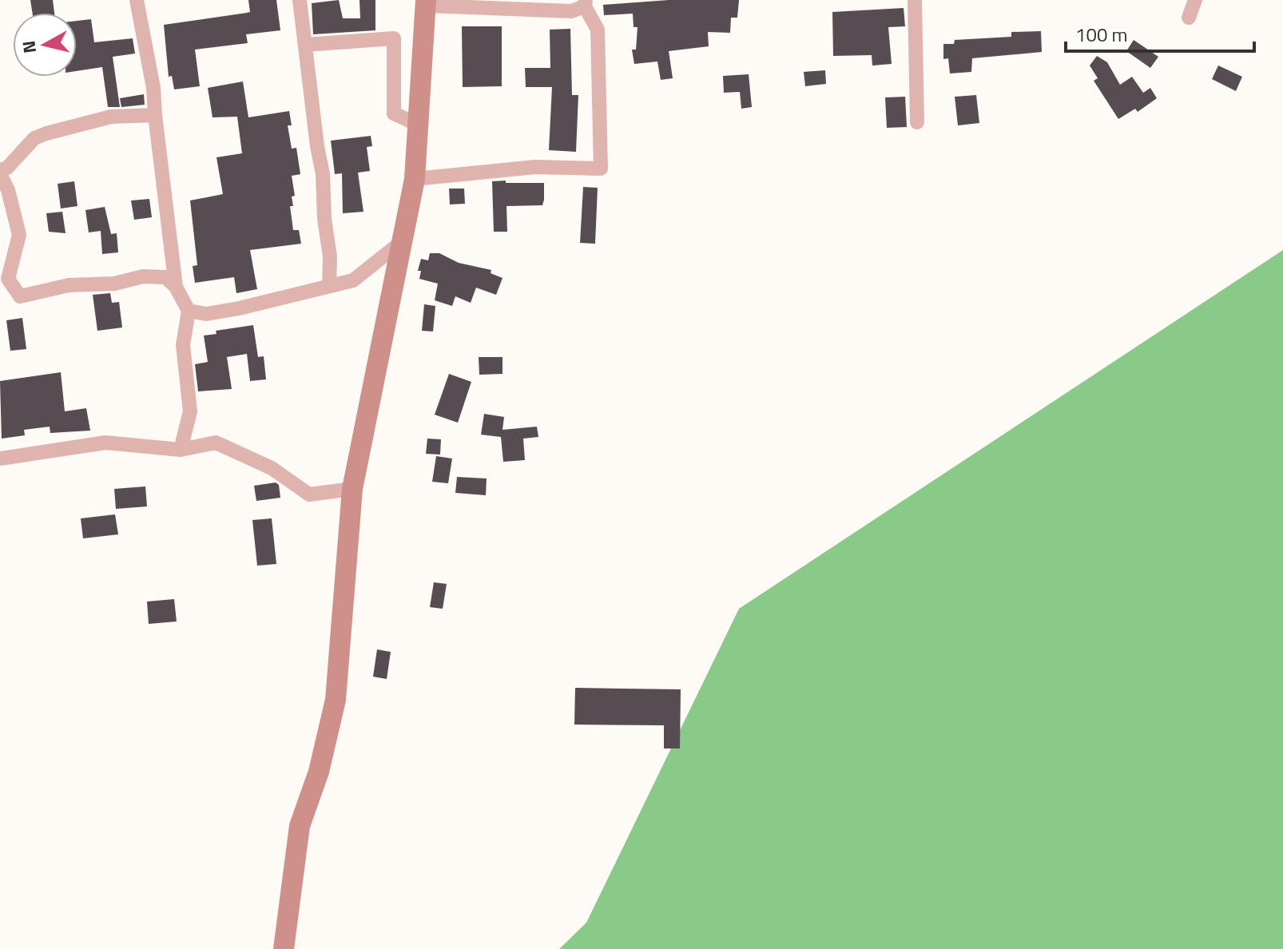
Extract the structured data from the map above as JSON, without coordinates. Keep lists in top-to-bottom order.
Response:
{
  "scale_bar": "100 m",
  "north": "left"
}
